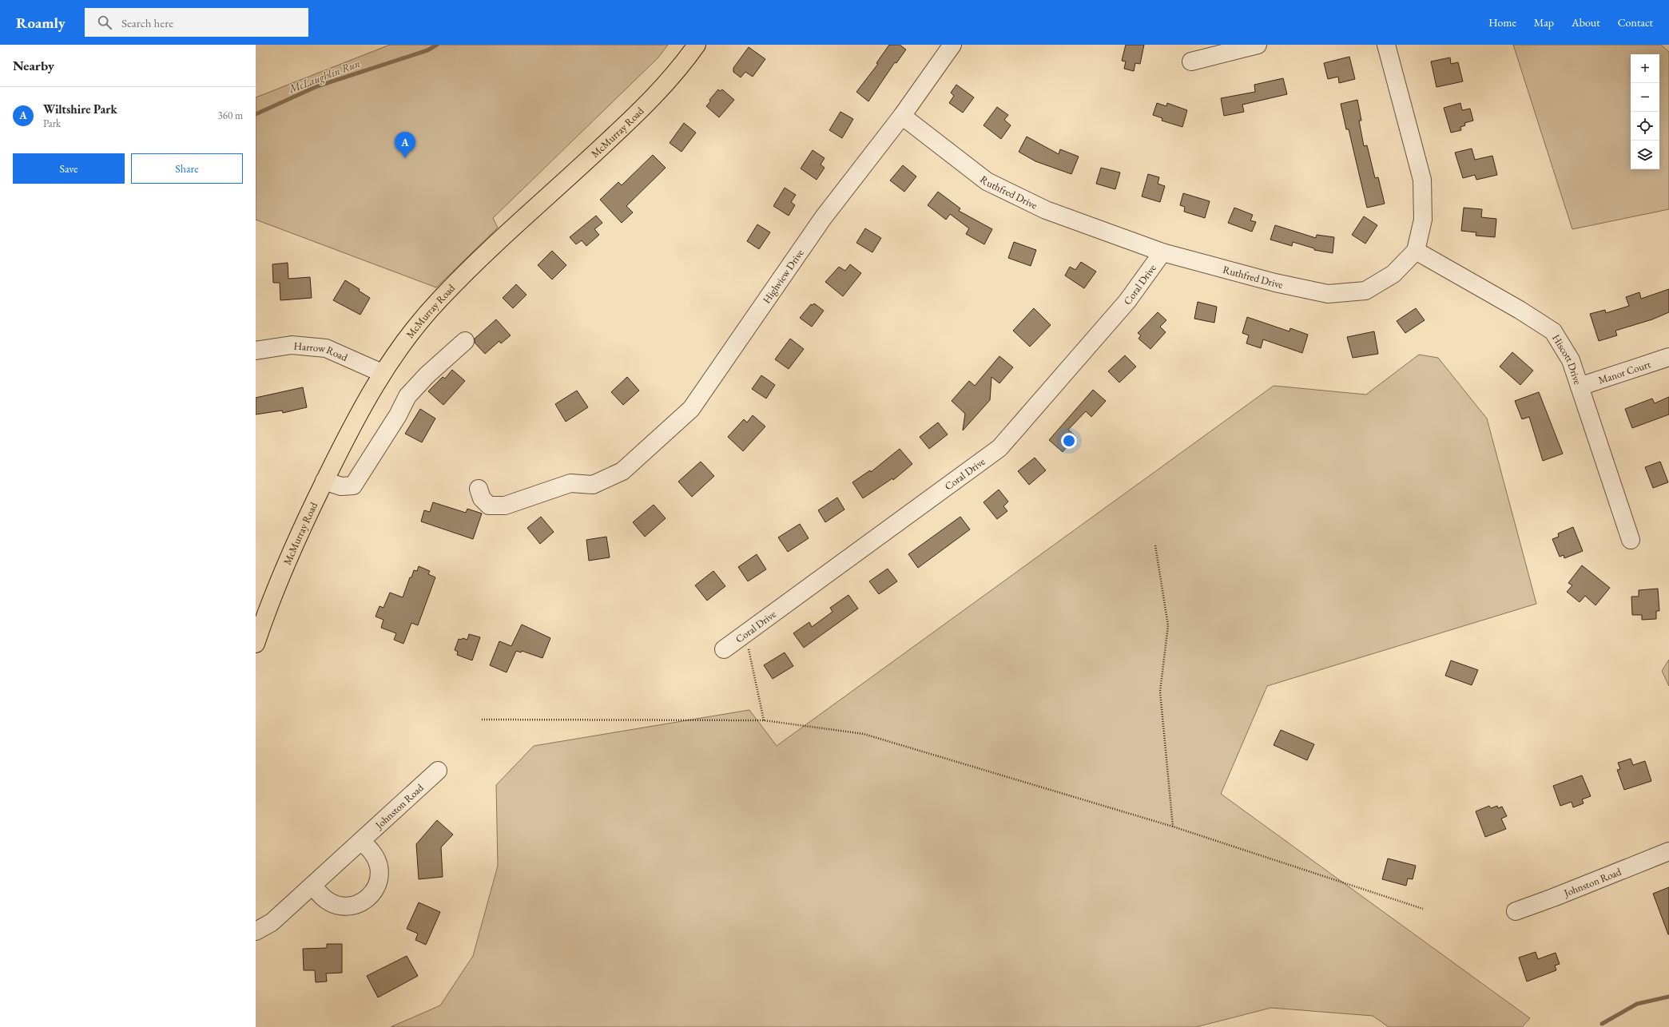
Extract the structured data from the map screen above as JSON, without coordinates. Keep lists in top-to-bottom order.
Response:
{
  "streets": {
    "main road": ["McMurray Road"],
    "street": [
      "Ruthfred Drive",
      "Highview Drive",
      "Coral Drive",
      "Harrow Road",
      "Hiscott Drive",
      "Manor Court",
      "Johnston Road"
    ]
  },
  "crossings": [
    ["McMurray Road", "Harrow Road"],
    ["Ruthfred Drive", "Highview Drive"],
    ["Ruthfred Drive", "Coral Drive"],
    ["Ruthfred Drive", "Hiscott Drive"],
    ["Hiscott Drive", "Manor Court"]
  ],
  "water": ["McLaughlin Run"],
  "page": {
    "header": "Roamly",
    "search": "Search here",
    "nav": [
      "Home",
      "Map",
      "About",
      "Contact"
    ],
    "heading": "Nearby",
    "map_buttons": ["+", "−"],
    "list": [
      {
        "mark": "A",
        "name": "Wiltshire Park",
        "note": "Park",
        "value": "360 m"
      }
    ],
    "pins": "A",
    "buttons": ["Save", "Share"]
  }
}
